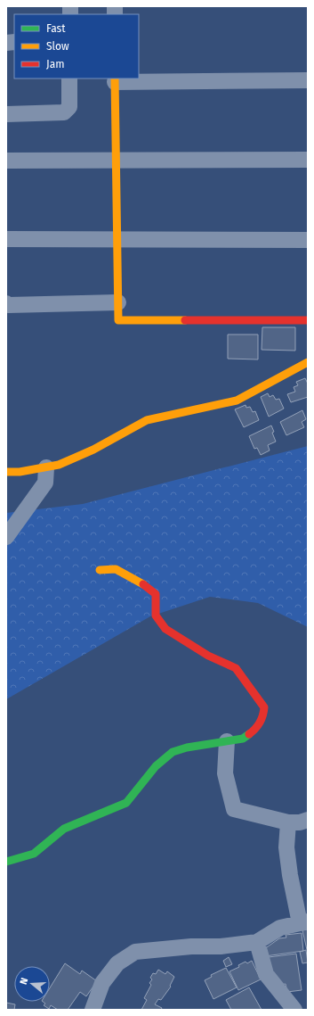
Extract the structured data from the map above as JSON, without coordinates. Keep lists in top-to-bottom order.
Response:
{
  "legend": ["Fast", "Slow", "Jam"],
  "north": "left"
}
